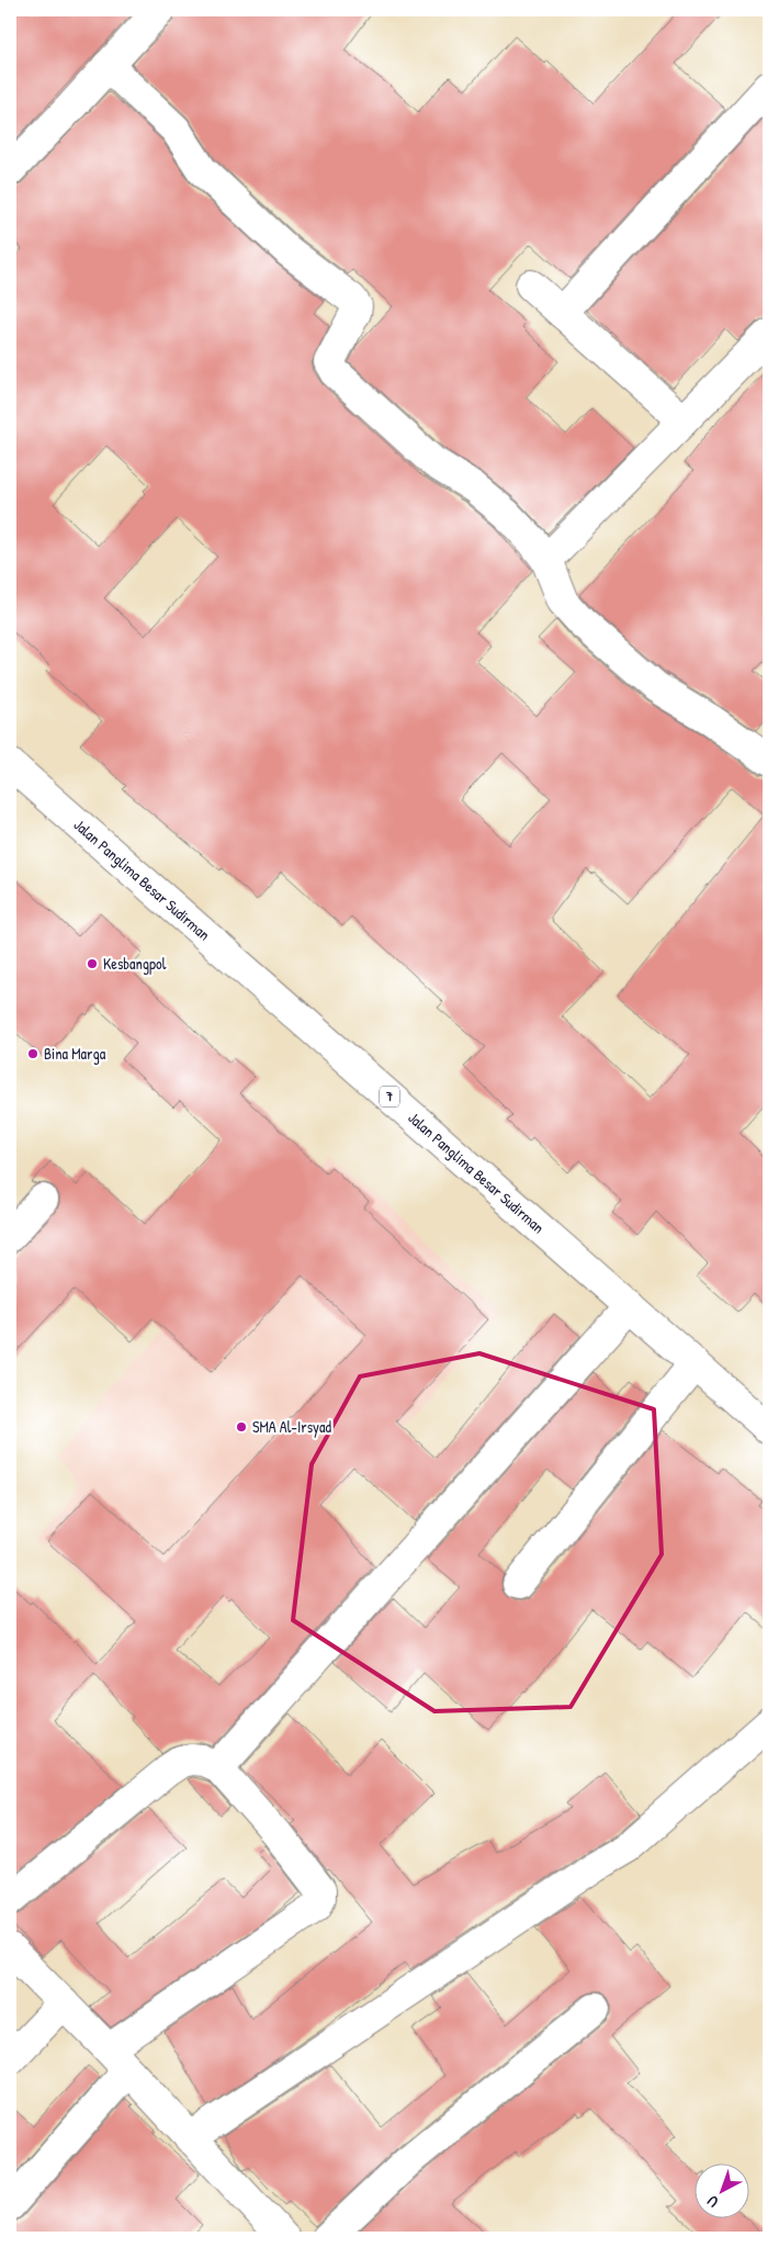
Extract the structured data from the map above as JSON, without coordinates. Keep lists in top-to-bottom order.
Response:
{
  "streets": {
    "main road": ["Jalan Panglima Besar Sudirman", "7"]
  },
  "places": ["Kesbangpol", "Bina Marga", "SMA Al-Irsyad"],
  "north": "bottom left"
}
